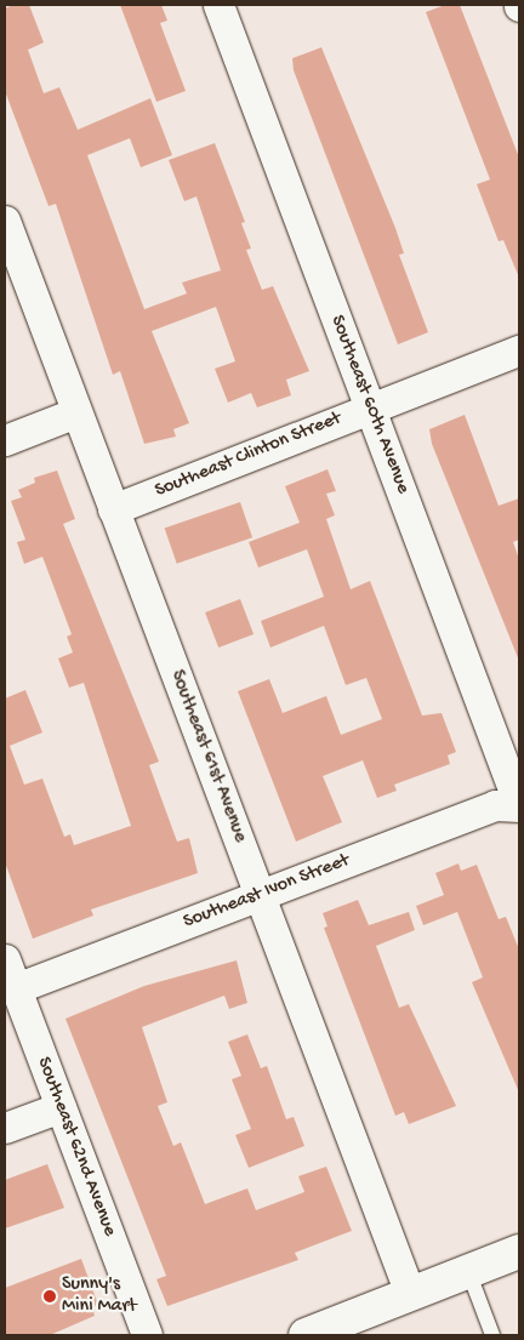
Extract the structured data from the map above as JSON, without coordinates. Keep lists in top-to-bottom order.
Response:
{
  "streets": {
    "street": [
      "Southeast 60th Avenue",
      "Southeast Clinton Street",
      "Southeast 61st Avenue",
      "Southeast Ivon Street",
      "Southeast 62nd Avenue"
    ]
  },
  "crossings": [
    ["Southeast 60th Avenue", "Southeast Clinton Street"],
    ["Southeast 60th Avenue", "Southeast Ivon Street"],
    ["Southeast Clinton Street", "Southeast 61st Avenue"],
    ["Southeast 61st Avenue", "Southeast Ivon Street"],
    ["Southeast Ivon Street", "Southeast 62nd Avenue"]
  ],
  "places": ["Sunny's Mini Mart"]
}
